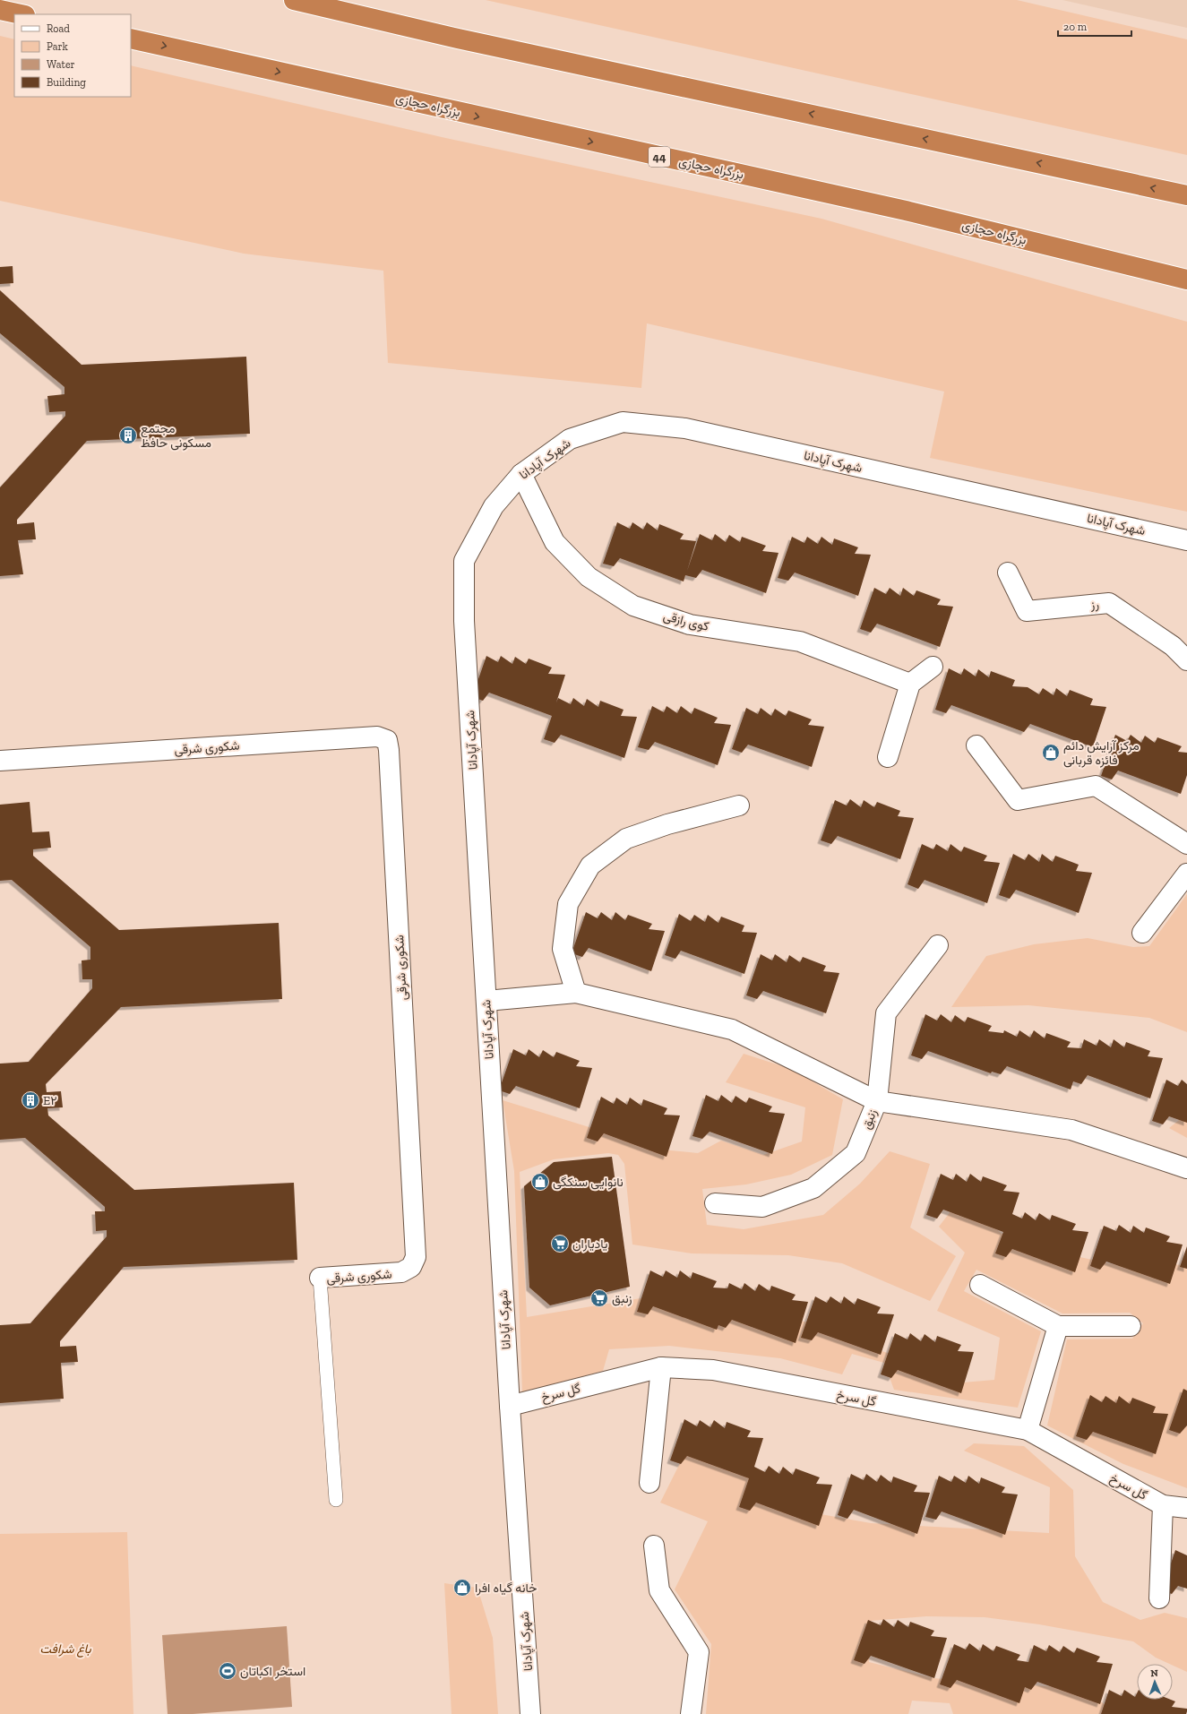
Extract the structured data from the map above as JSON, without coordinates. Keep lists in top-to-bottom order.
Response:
{
  "streets": {
    "highway": ["بزرگراه حجازی", "44"],
    "street": [
      "شهرک آپادانا",
      "رز",
      "کوی رازقی",
      "شکوری شرقی",
      "زنبق",
      "گل سرخ"
    ]
  },
  "crossings": [
    ["شهرک آپادانا", "کوی رازقی"],
    ["شهرک آپادانا", "گل سرخ"]
  ],
  "parks": ["باغ شرافت"],
  "places": {
    "building": ["مجتمع مسکونی حافظ", "E۲"],
    "shop": ["مرکز آرایش دائم فائزه قربانی", "نانوایی سنکگی", "خانه گیاه افرا"],
    "supermarket": ["یادیاران", "زنبق"],
    "sports": ["استخر اکباتان"]
  },
  "legend": [
    "Road",
    "Park",
    "Water",
    "Building"
  ],
  "scale_bar": "20 m",
  "north": "top"
}
